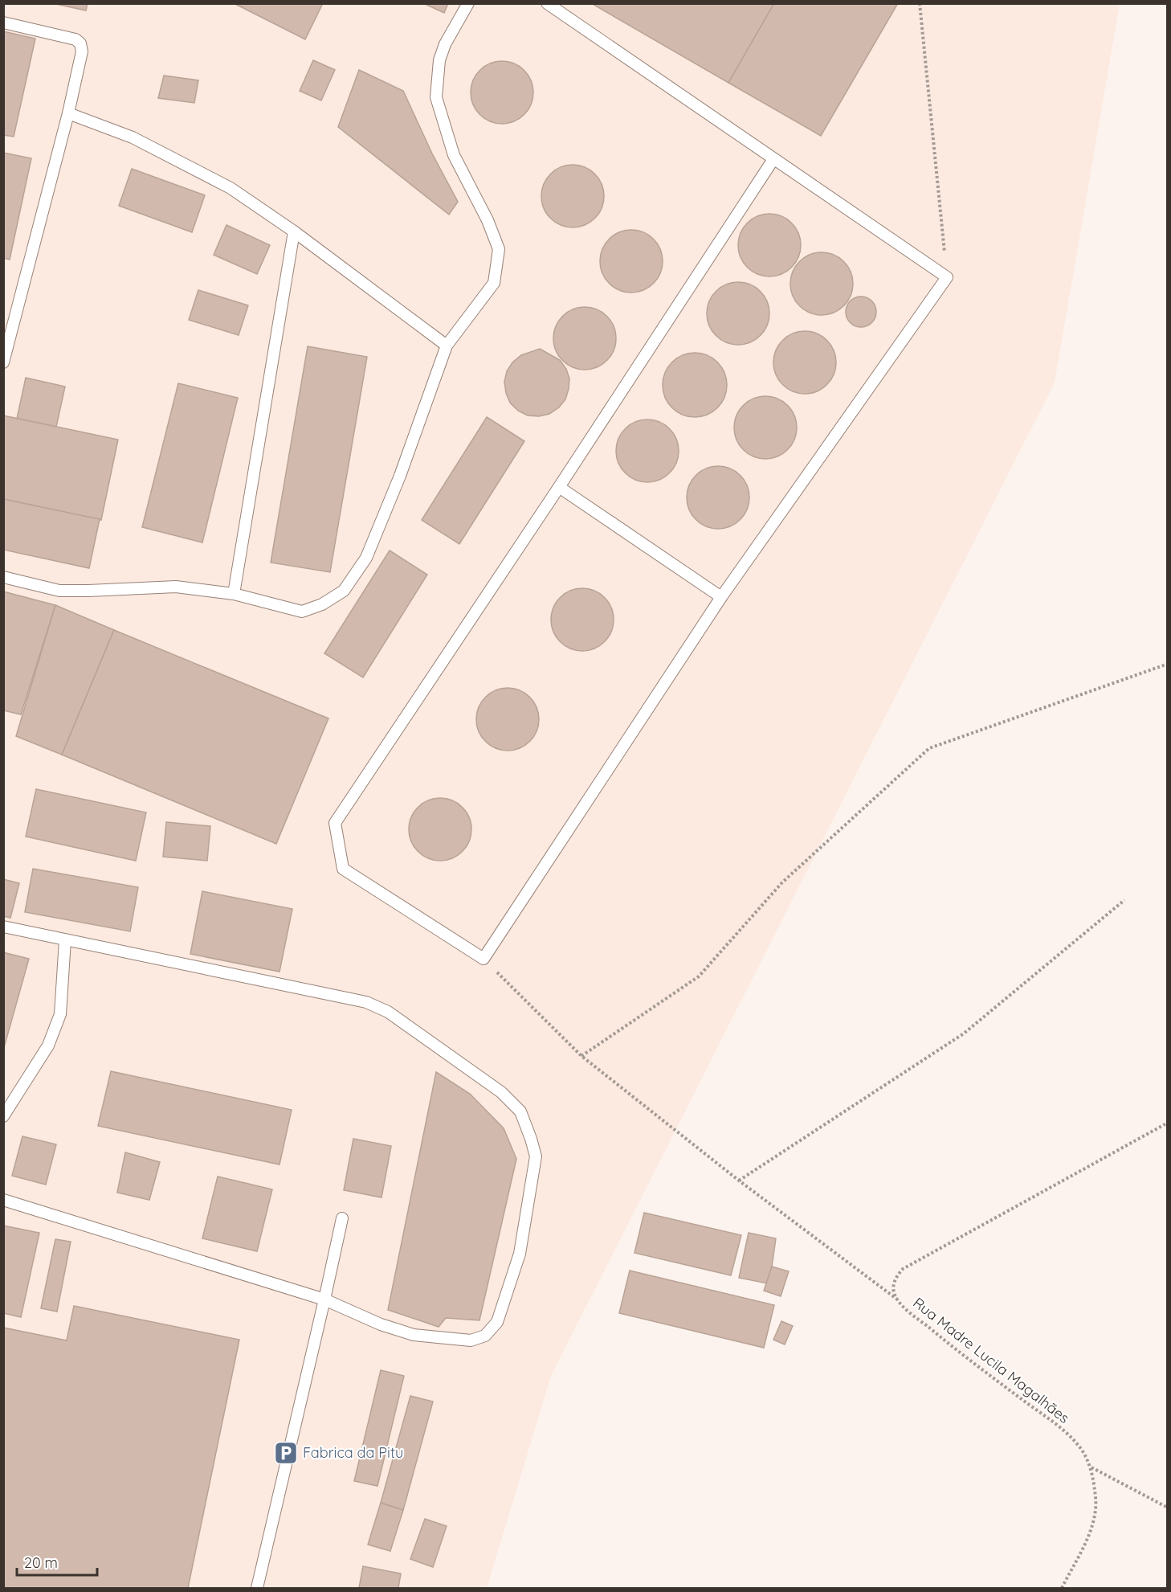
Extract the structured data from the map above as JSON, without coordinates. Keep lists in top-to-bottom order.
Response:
{
  "streets": {
    "path": ["Rua Madre Lucila Magalhães"]
  },
  "places": {
    "parking": ["Fabrica da Pitu"]
  },
  "scale_bar": "20 m"
}
